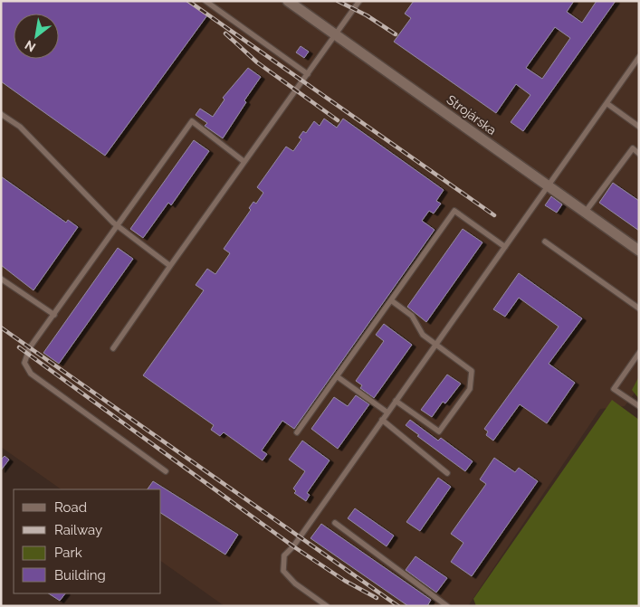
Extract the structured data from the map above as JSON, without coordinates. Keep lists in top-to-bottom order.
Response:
{
  "streets": {
    "street": ["Strojárska"]
  },
  "legend": [
    "Road",
    "Railway",
    "Park",
    "Building"
  ],
  "north": "bottom left"
}
